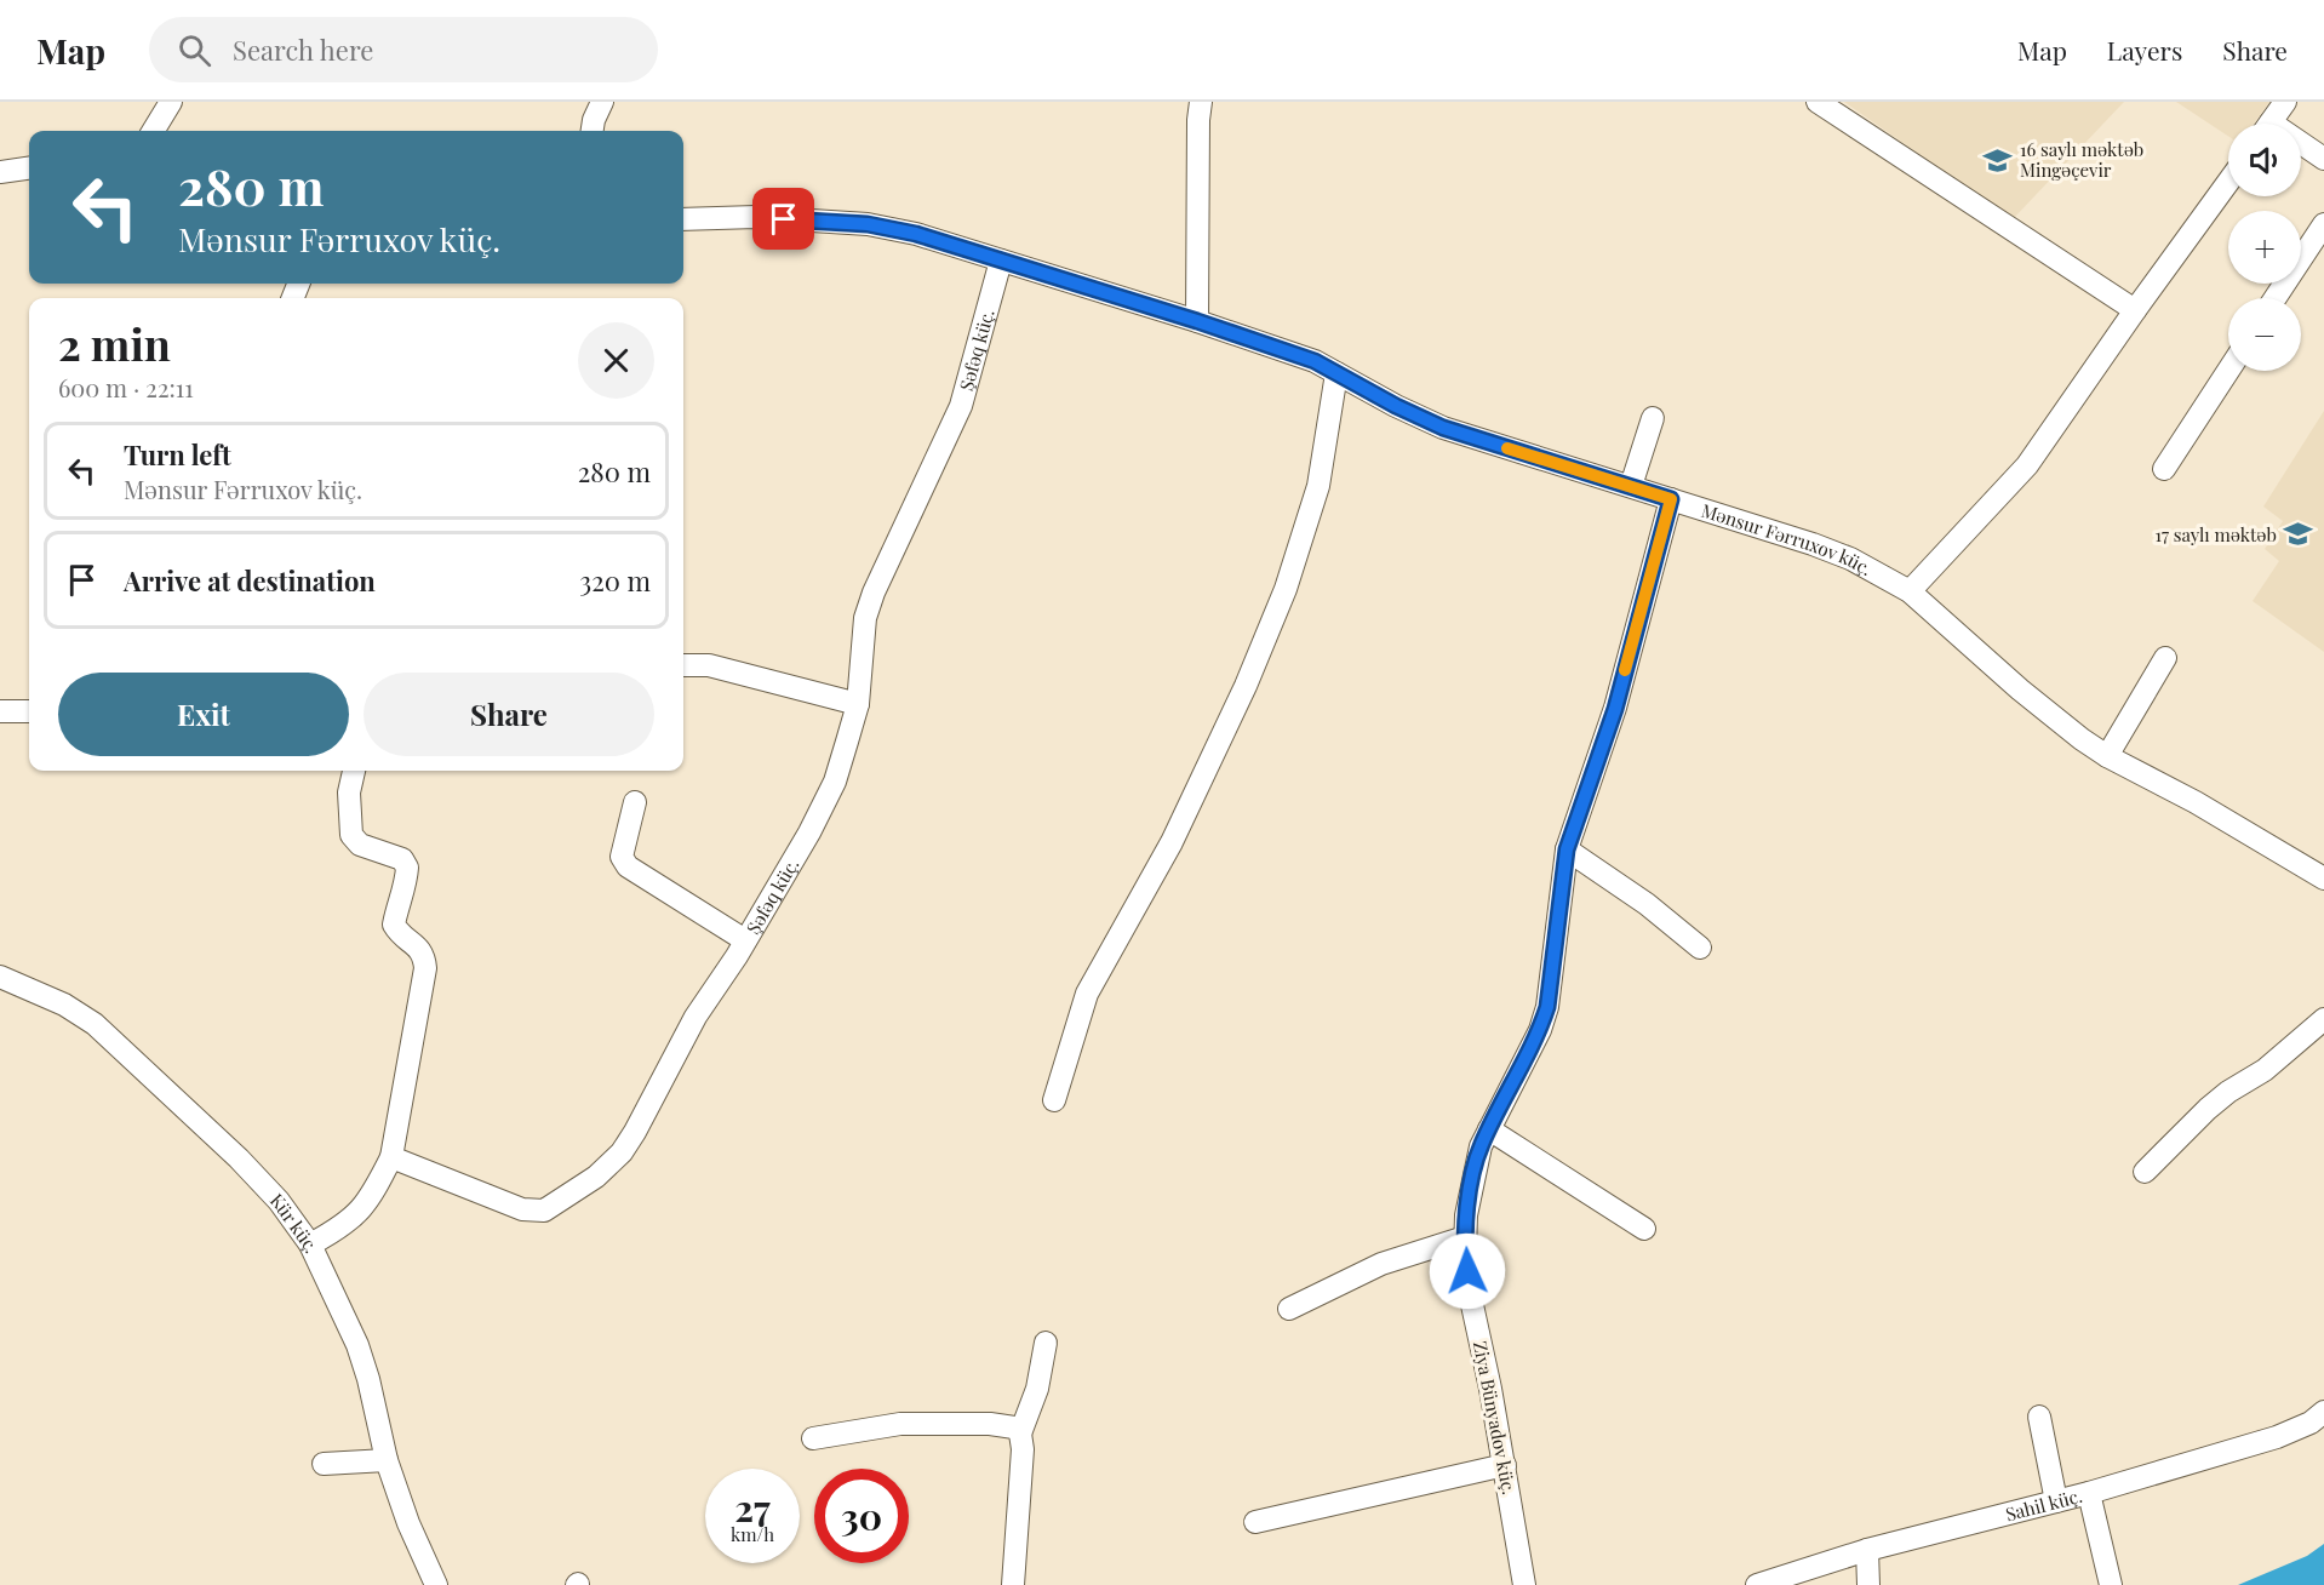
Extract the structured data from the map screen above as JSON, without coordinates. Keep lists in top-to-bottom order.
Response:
{
  "streets": {
    "street": [
      "Şəfəq küç.",
      "Mənsur Fərruxov küç.",
      "Kür küç.",
      "Ziya Bünyadov küç.",
      "Sahil küç."
    ]
  },
  "crossings": [
    ["Şəfəq küç.", "Mənsur Fərruxov küç."],
    ["Mənsur Fərruxov küç.", "Ziya Bünyadov küç."]
  ],
  "places": {
    "school or university": ["16 saylı məktəb Mingəçevir", "17 saylı məktəb"]
  },
  "page": {
    "header": "Map",
    "search": "Search here",
    "nav": ["Map", "Layers", "Share"],
    "map_buttons": ["+", "−"],
    "turn": ["280 m", "Mənsur Fərruxov küç."],
    "heading": ["2 min", "600 m · 22:11"],
    "list": [
      {
        "name": "Turn left",
        "note": "Mənsur Fərruxov küç.",
        "value": "280 m"
      },
      {
        "name": "Arrive at destination",
        "value": "320 m"
      }
    ],
    "buttons": ["Exit", "Share"],
    "speed": "27 km/h",
    "limit": "30"
  }
}
